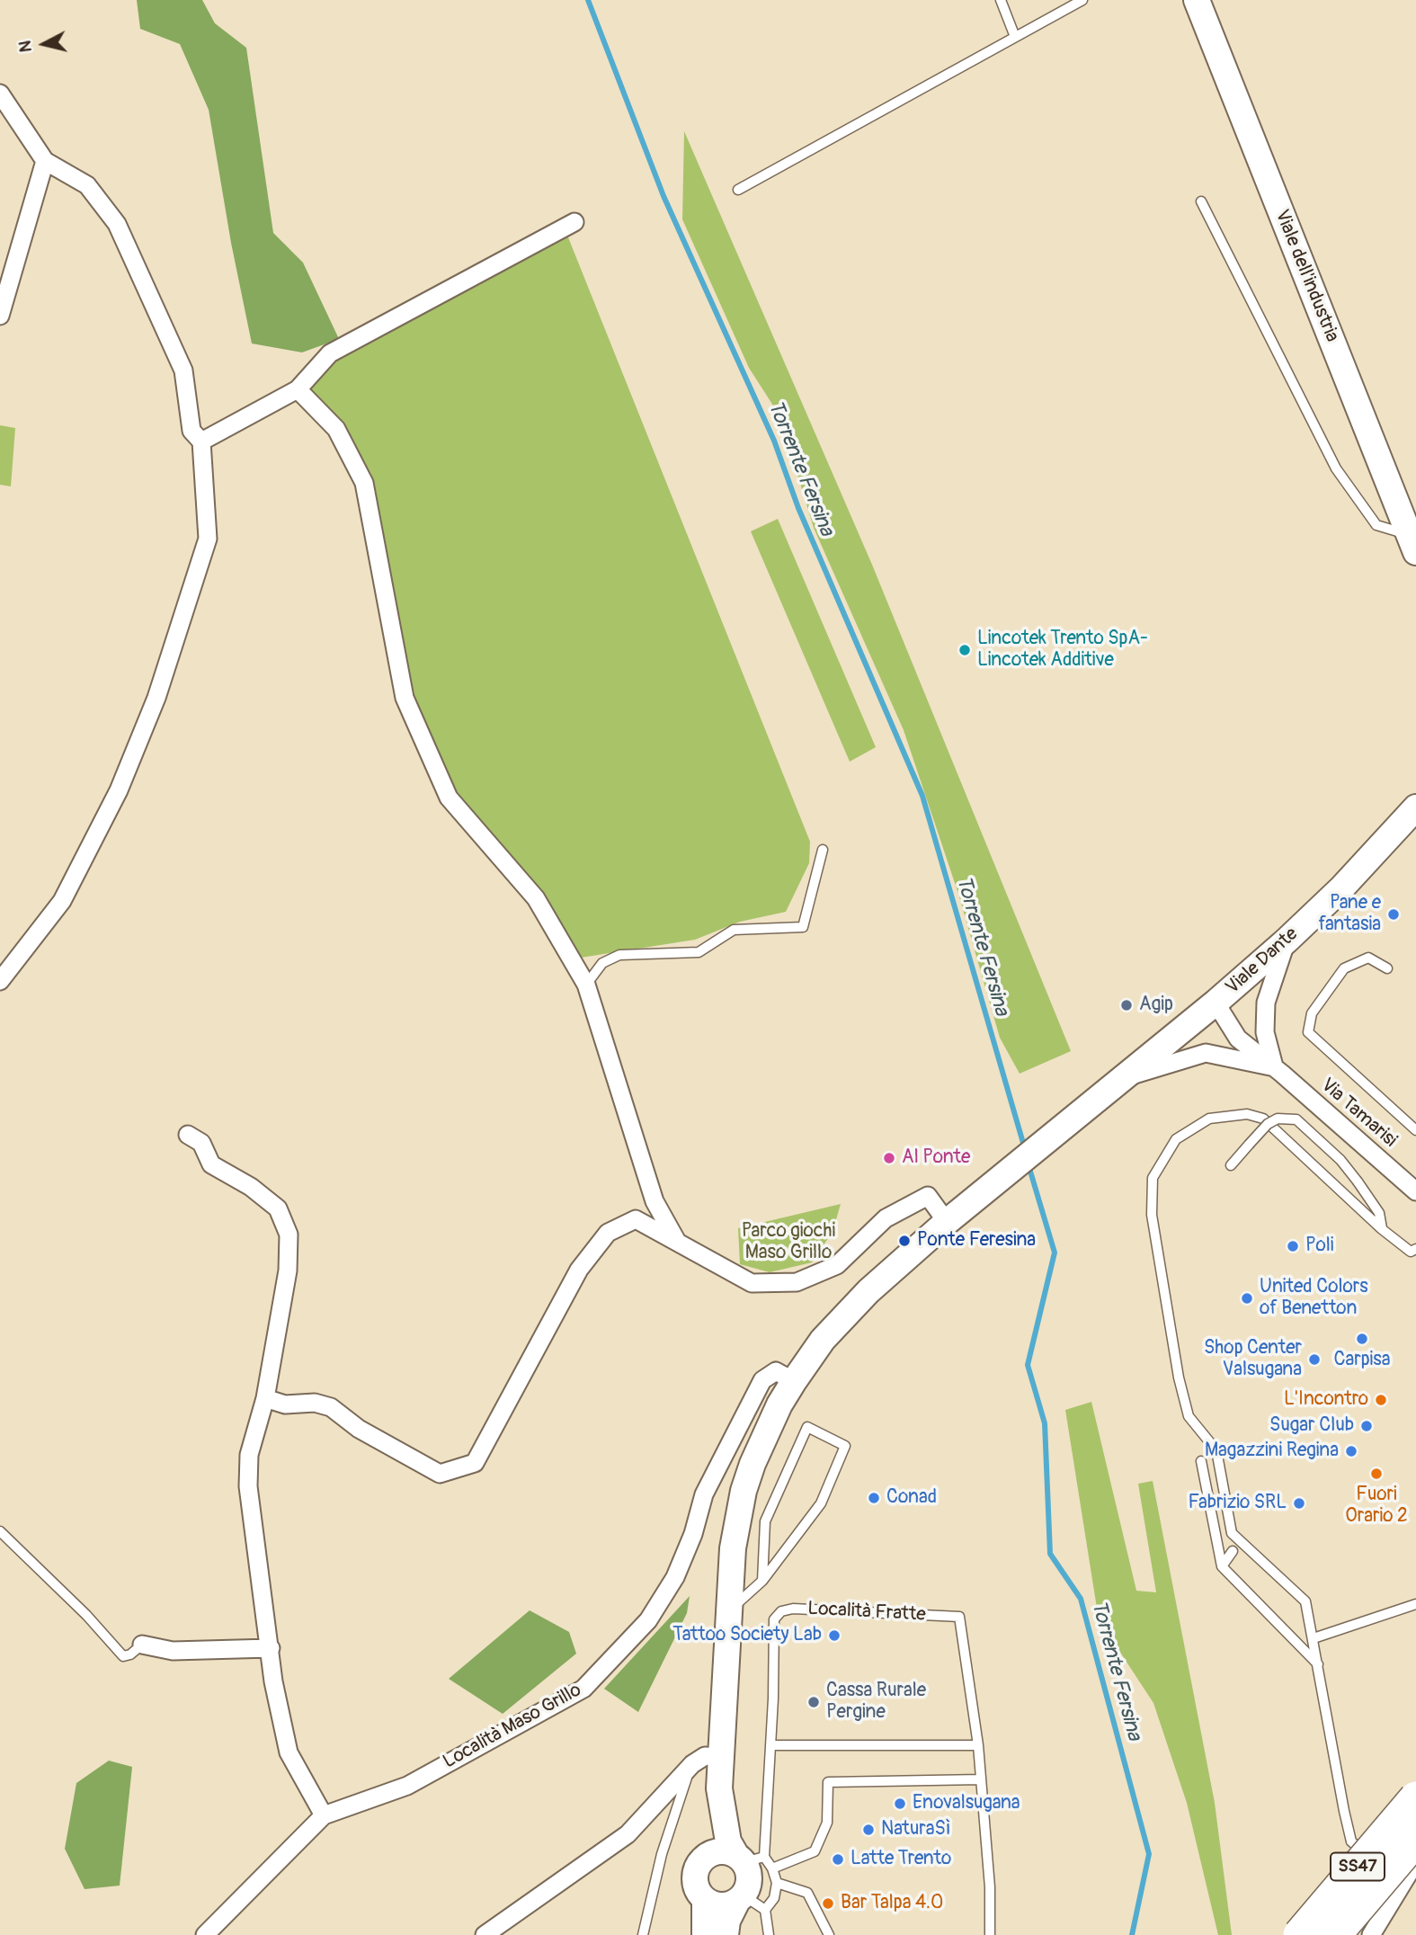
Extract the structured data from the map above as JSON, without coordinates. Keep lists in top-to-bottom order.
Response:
{
  "streets": {
    "highway": ["SS47"],
    "main road": ["Viale dell'industria", "Viale Dante", "Località Fratte"],
    "street": ["Via Tamarisi", "Località Maso Grillo"]
  },
  "crossings": [
    ["Viale Dante", "Via Tamarisi"],
    ["Località Fratte", "Località Maso Grillo"]
  ],
  "water": ["Torrente Fersina"],
  "parks": ["Parco giochi Maso Grillo"],
  "places": [
    "Lincotek Trento SpA- Lincotek Additive",
    "Pane e fantasia",
    "Agip",
    "Al Ponte",
    "Ponte Feresina",
    "Poli",
    "United Colors of Benetton",
    "Carpisa",
    "Shop Center Valsugana",
    "L'Incontro",
    "Sugar Club",
    "Magazzini Regina",
    "Fuori Orario 2",
    "Conad",
    "Fabrizio SRL",
    "Tattoo Society Lab",
    "Cassa Rurale Pergine",
    "Enovalsugana",
    "NaturaSì",
    "Latte Trento",
    "Bar Talpa 4.0"
  ],
  "north": "left"
}
